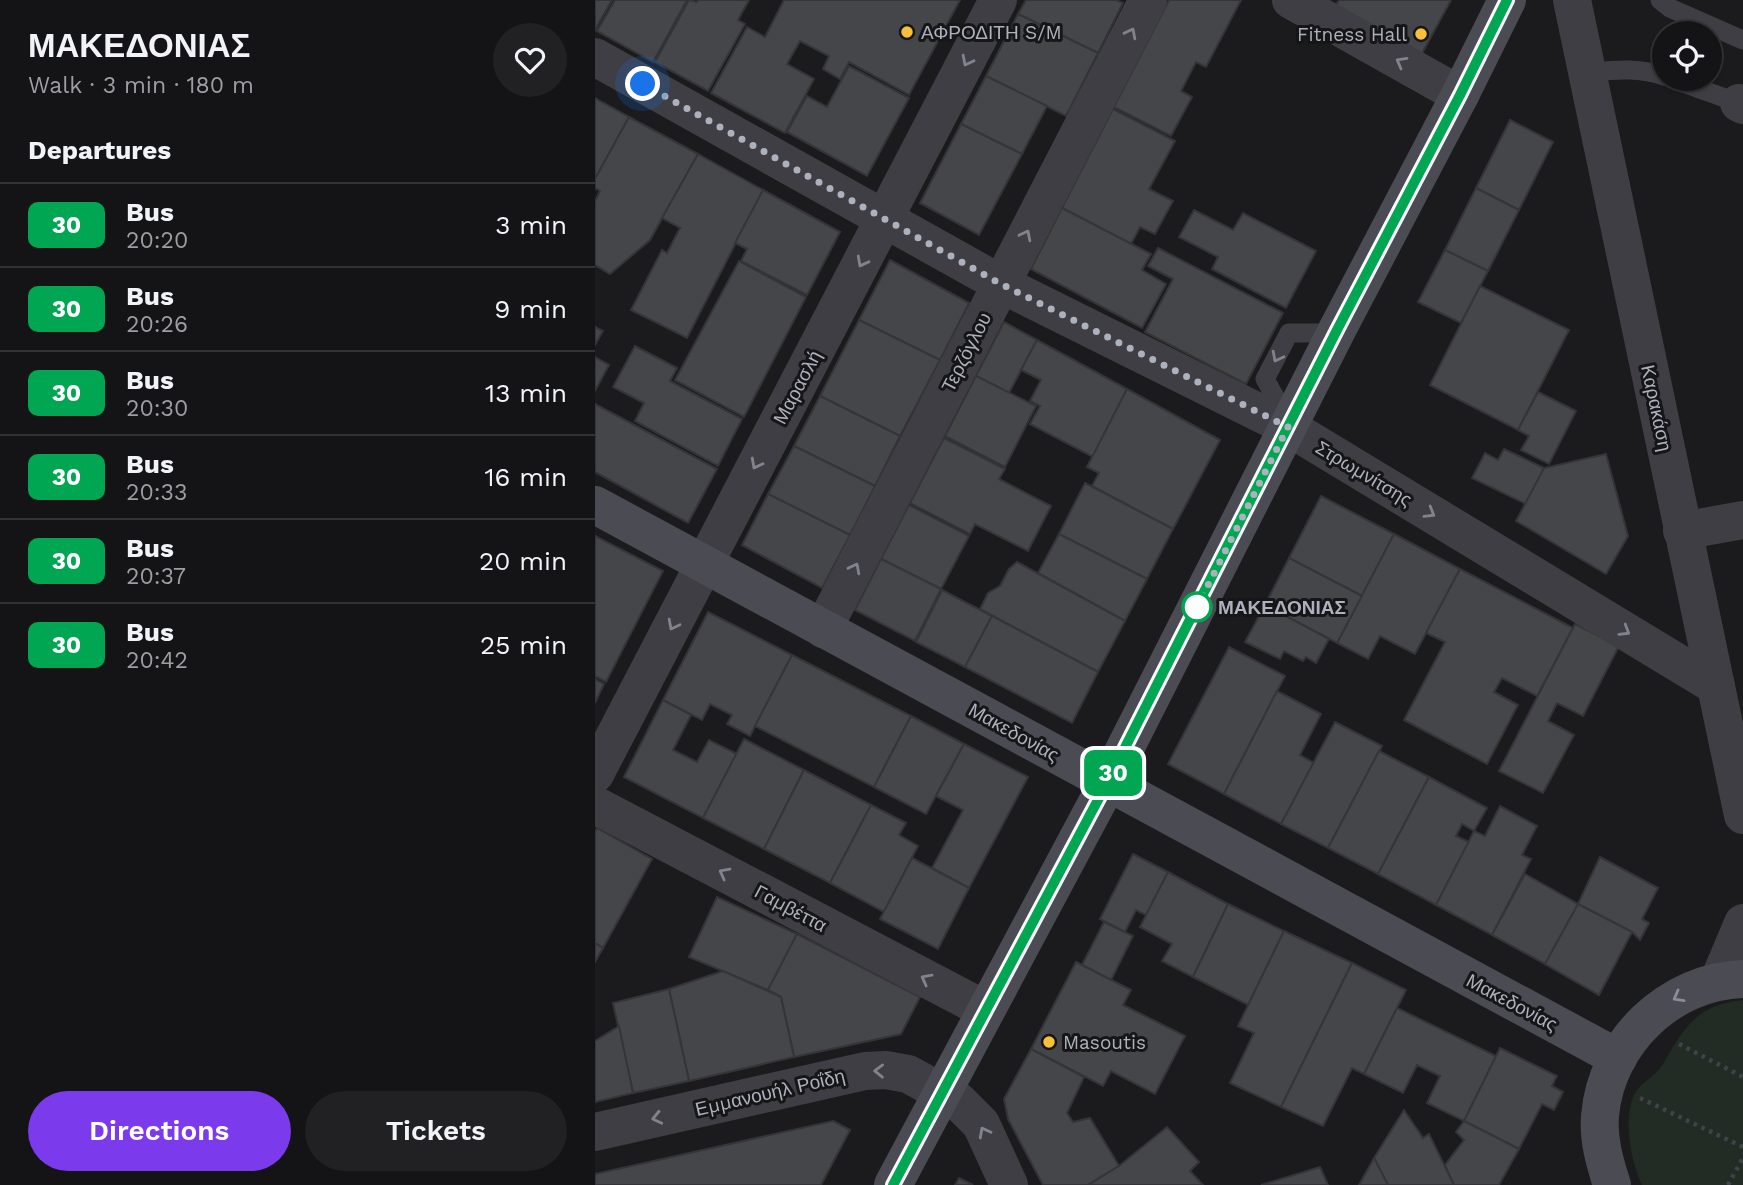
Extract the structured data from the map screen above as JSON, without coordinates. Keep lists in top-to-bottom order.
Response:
{
  "streets": {
    "street": [
      "Τερζόγλου",
      "Μαρασλή",
      "Καρακάση",
      "Στρωμνίτσης",
      "Μακεδονίας",
      "Γαμβέττα",
      "Εμμανουήλ Ροΐδη"
    ]
  },
  "crossings": [
    ["Τερζόγλου", "Στρωμνίτσης"],
    ["Τερζόγλου", "Μακεδονίας"],
    ["Μαρασλή", "Στρωμνίτσης"],
    ["Μαρασλή", "Μακεδονίας"],
    ["Καρακάση", "Στρωμνίτσης"]
  ],
  "one_way": [
    "Μαρασλή",
    "Στρωμνίτσης",
    "Γαμβέττα",
    "Εμμανουήλ Ροΐδη"
  ],
  "places": [
    "ΑΦΡΟΔΙΤΗ S/M",
    "Fitness Hall",
    "ΜΑΚΕΔΟΝΙΑΣ",
    "Masoutis"
  ],
  "lines": ["bus line 30"],
  "page": {
    "heading": [
      ["ΜΑΚΕΔΟΝΙΑΣ", "Walk · 3 min · 180 m"],
      "Departures"
    ],
    "on_map": "30",
    "list": [
      {
        "mark": "30",
        "name": "Bus",
        "note": "20:20",
        "value": "3 min"
      },
      {
        "mark": "30",
        "name": "Bus",
        "note": "20:26",
        "value": "9 min"
      },
      {
        "mark": "30",
        "name": "Bus",
        "note": "20:30",
        "value": "13 min"
      },
      {
        "mark": "30",
        "name": "Bus",
        "note": "20:33",
        "value": "16 min"
      },
      {
        "mark": "30",
        "name": "Bus",
        "note": "20:37",
        "value": "20 min"
      },
      {
        "mark": "30",
        "name": "Bus",
        "note": "20:42",
        "value": "25 min"
      }
    ],
    "buttons": ["Directions", "Tickets"]
  }
}
